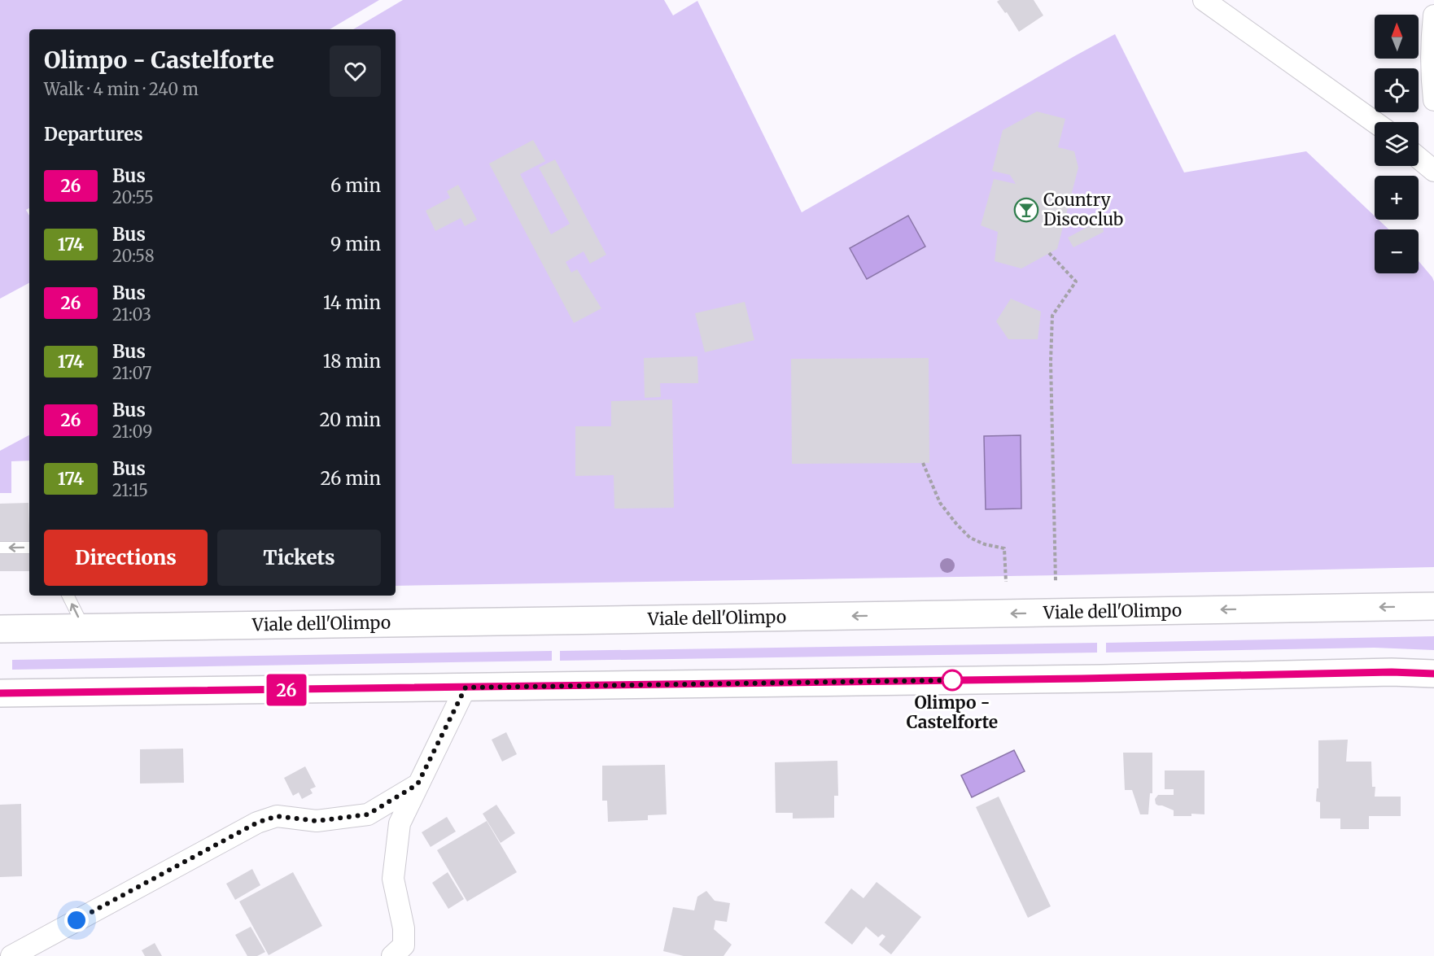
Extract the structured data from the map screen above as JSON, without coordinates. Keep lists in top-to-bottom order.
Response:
{
  "streets": {
    "street": ["Viale dell'Olimpo"]
  },
  "places": {
    "bar": ["Country Discoclub"],
    "other": ["Olimpo - Castelforte"]
  },
  "lines": ["bus line 26"],
  "north": "top",
  "page": {
    "on_map": "26",
    "map_buttons": ["+", "−"],
    "heading": [
      ["Olimpo - Castelforte", "Walk · 4 min · 240 m"],
      "Departures"
    ],
    "list": [
      {
        "mark": "26",
        "name": "Bus",
        "note": "20:55",
        "value": "6 min"
      },
      {
        "mark": "174",
        "name": "Bus",
        "note": "20:58",
        "value": "9 min"
      },
      {
        "mark": "26",
        "name": "Bus",
        "note": "21:03",
        "value": "14 min"
      },
      {
        "mark": "174",
        "name": "Bus",
        "note": "21:07",
        "value": "18 min"
      },
      {
        "mark": "26",
        "name": "Bus",
        "note": "21:09",
        "value": "20 min"
      },
      {
        "mark": "174",
        "name": "Bus",
        "note": "21:15",
        "value": "26 min"
      }
    ],
    "buttons": ["Directions", "Tickets"]
  }
}
